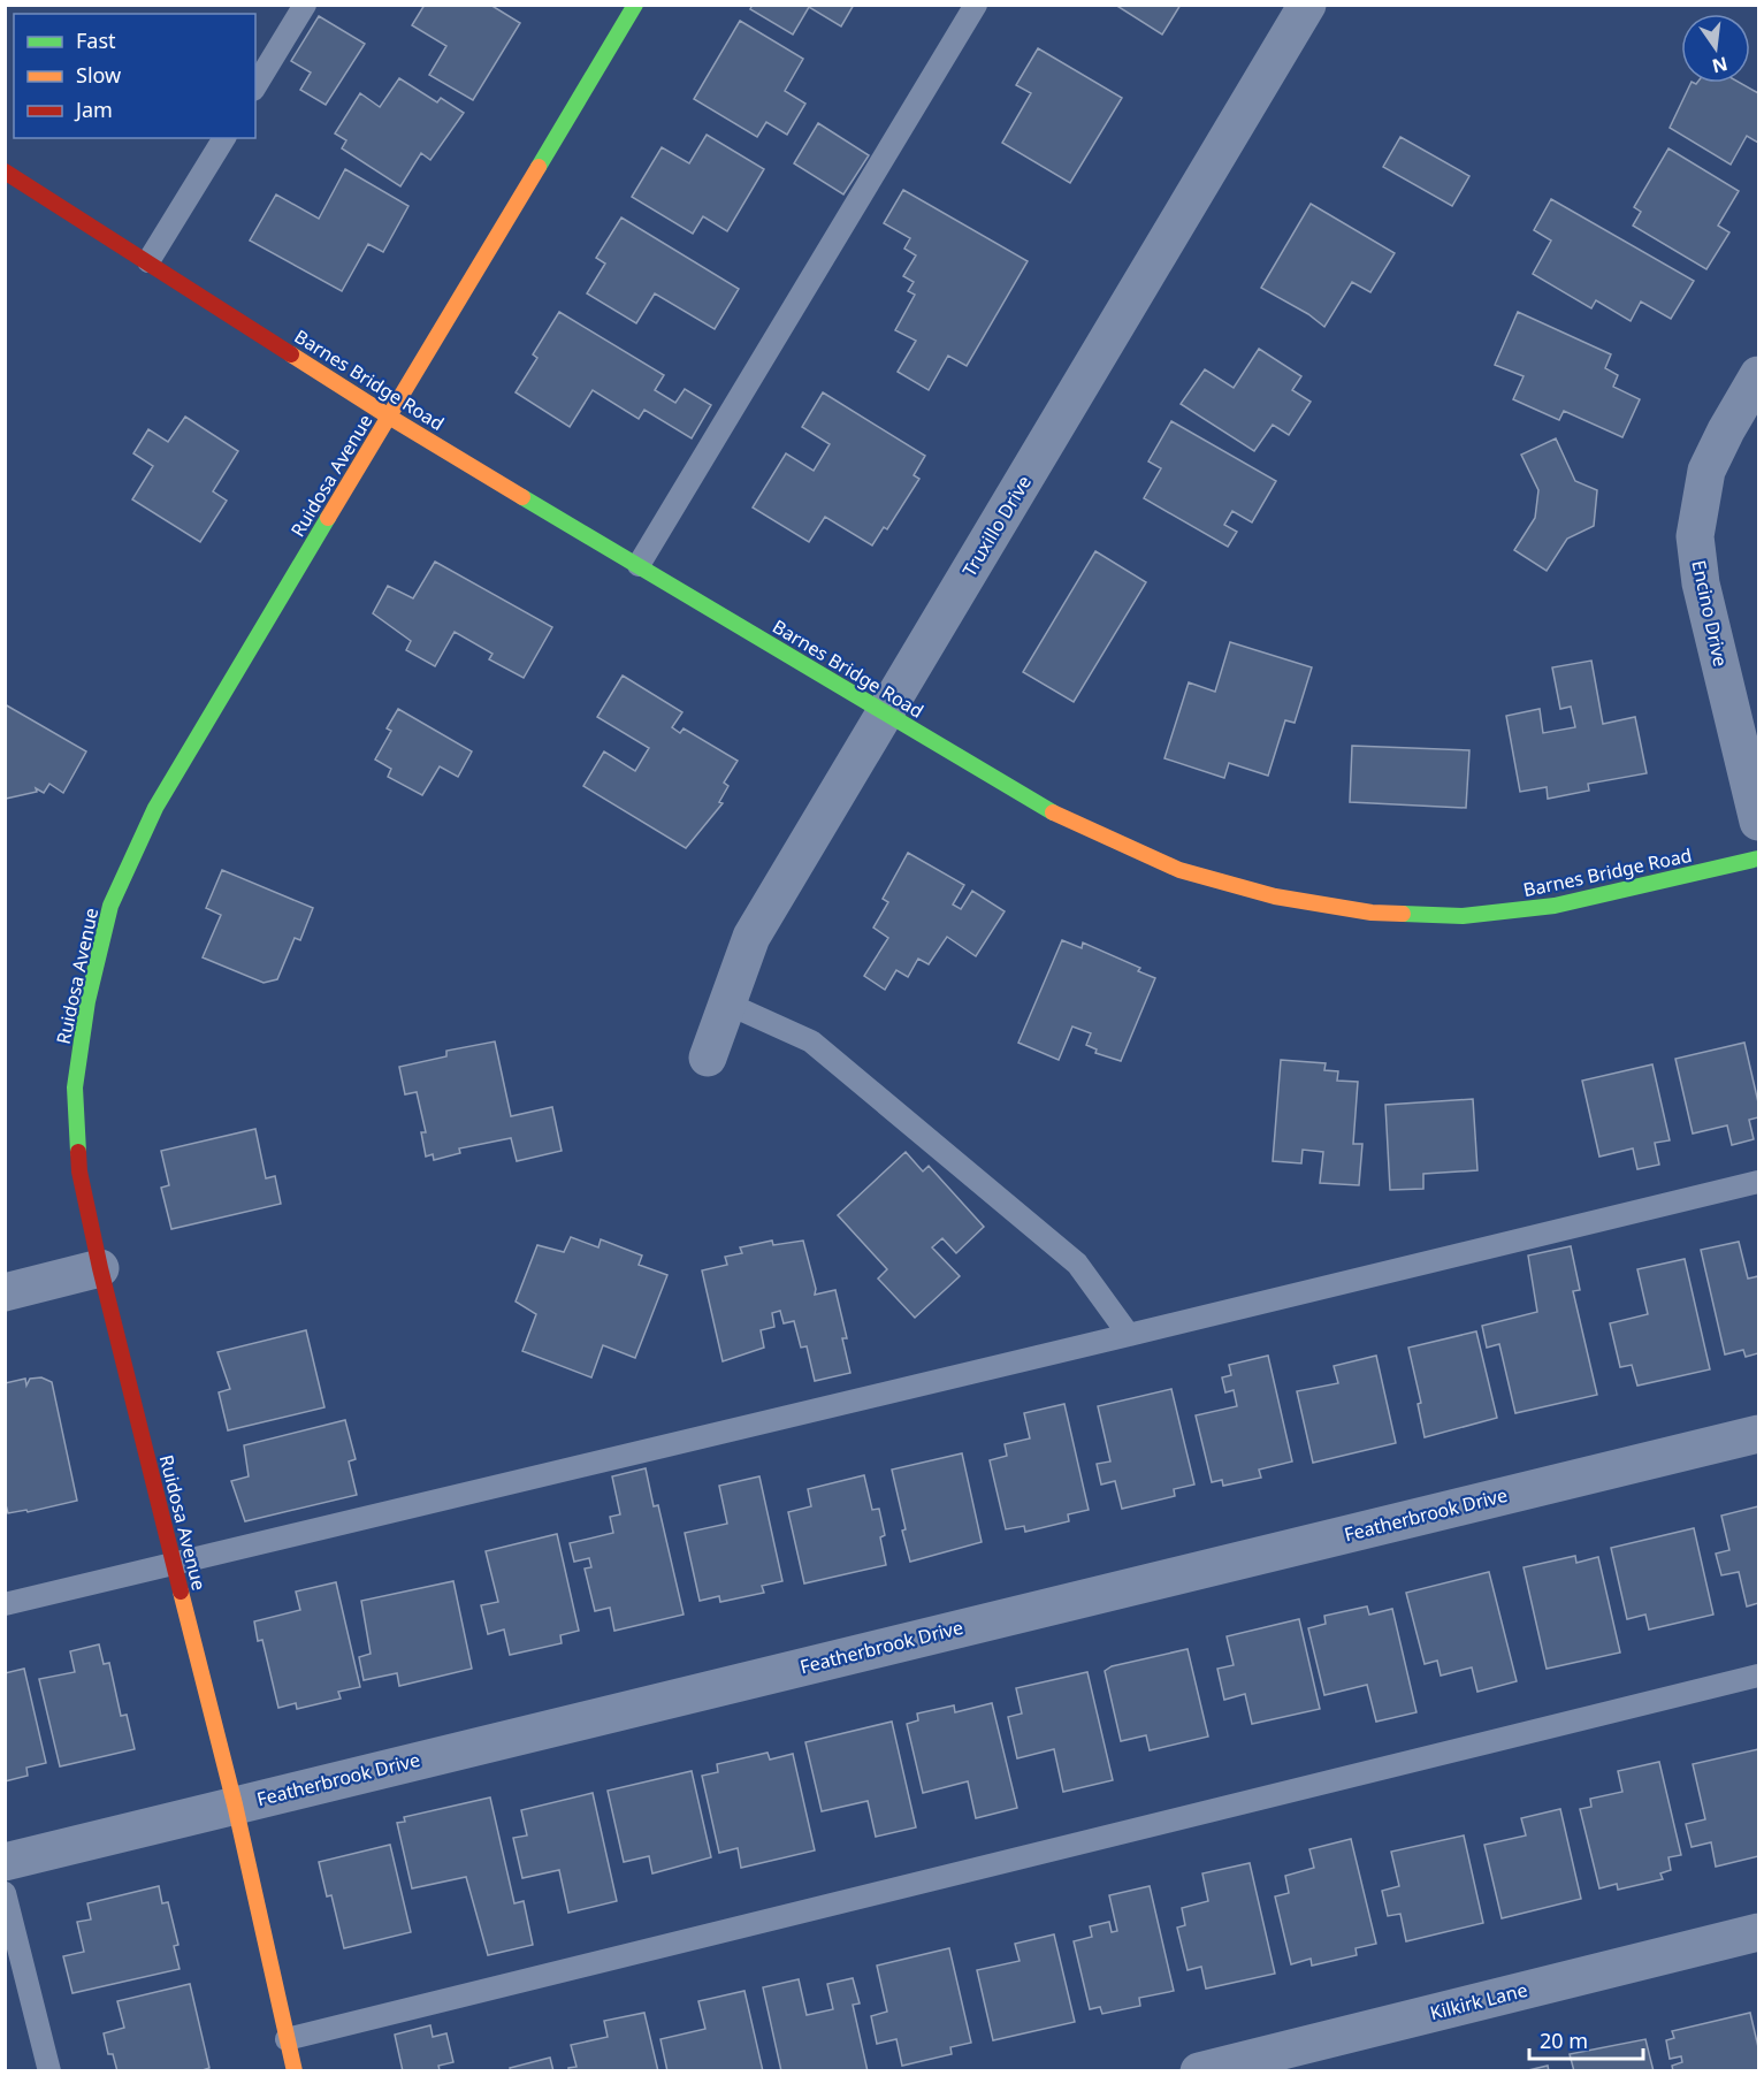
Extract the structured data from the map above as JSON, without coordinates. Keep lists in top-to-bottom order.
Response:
{
  "streets": {
    "street": [
      "Barnes Bridge Road",
      "Ruidosa Avenue",
      "Truxillo Drive",
      "Encino Drive",
      "Featherbrook Drive",
      "Kilkirk Lane"
    ]
  },
  "crossings": [
    ["Barnes Bridge Road", "Ruidosa Avenue"],
    ["Barnes Bridge Road", "Truxillo Drive"],
    ["Ruidosa Avenue", "Featherbrook Drive"]
  ],
  "legend": ["Fast", "Slow", "Jam"],
  "scale_bar": "20 m",
  "north": "bottom"
}
